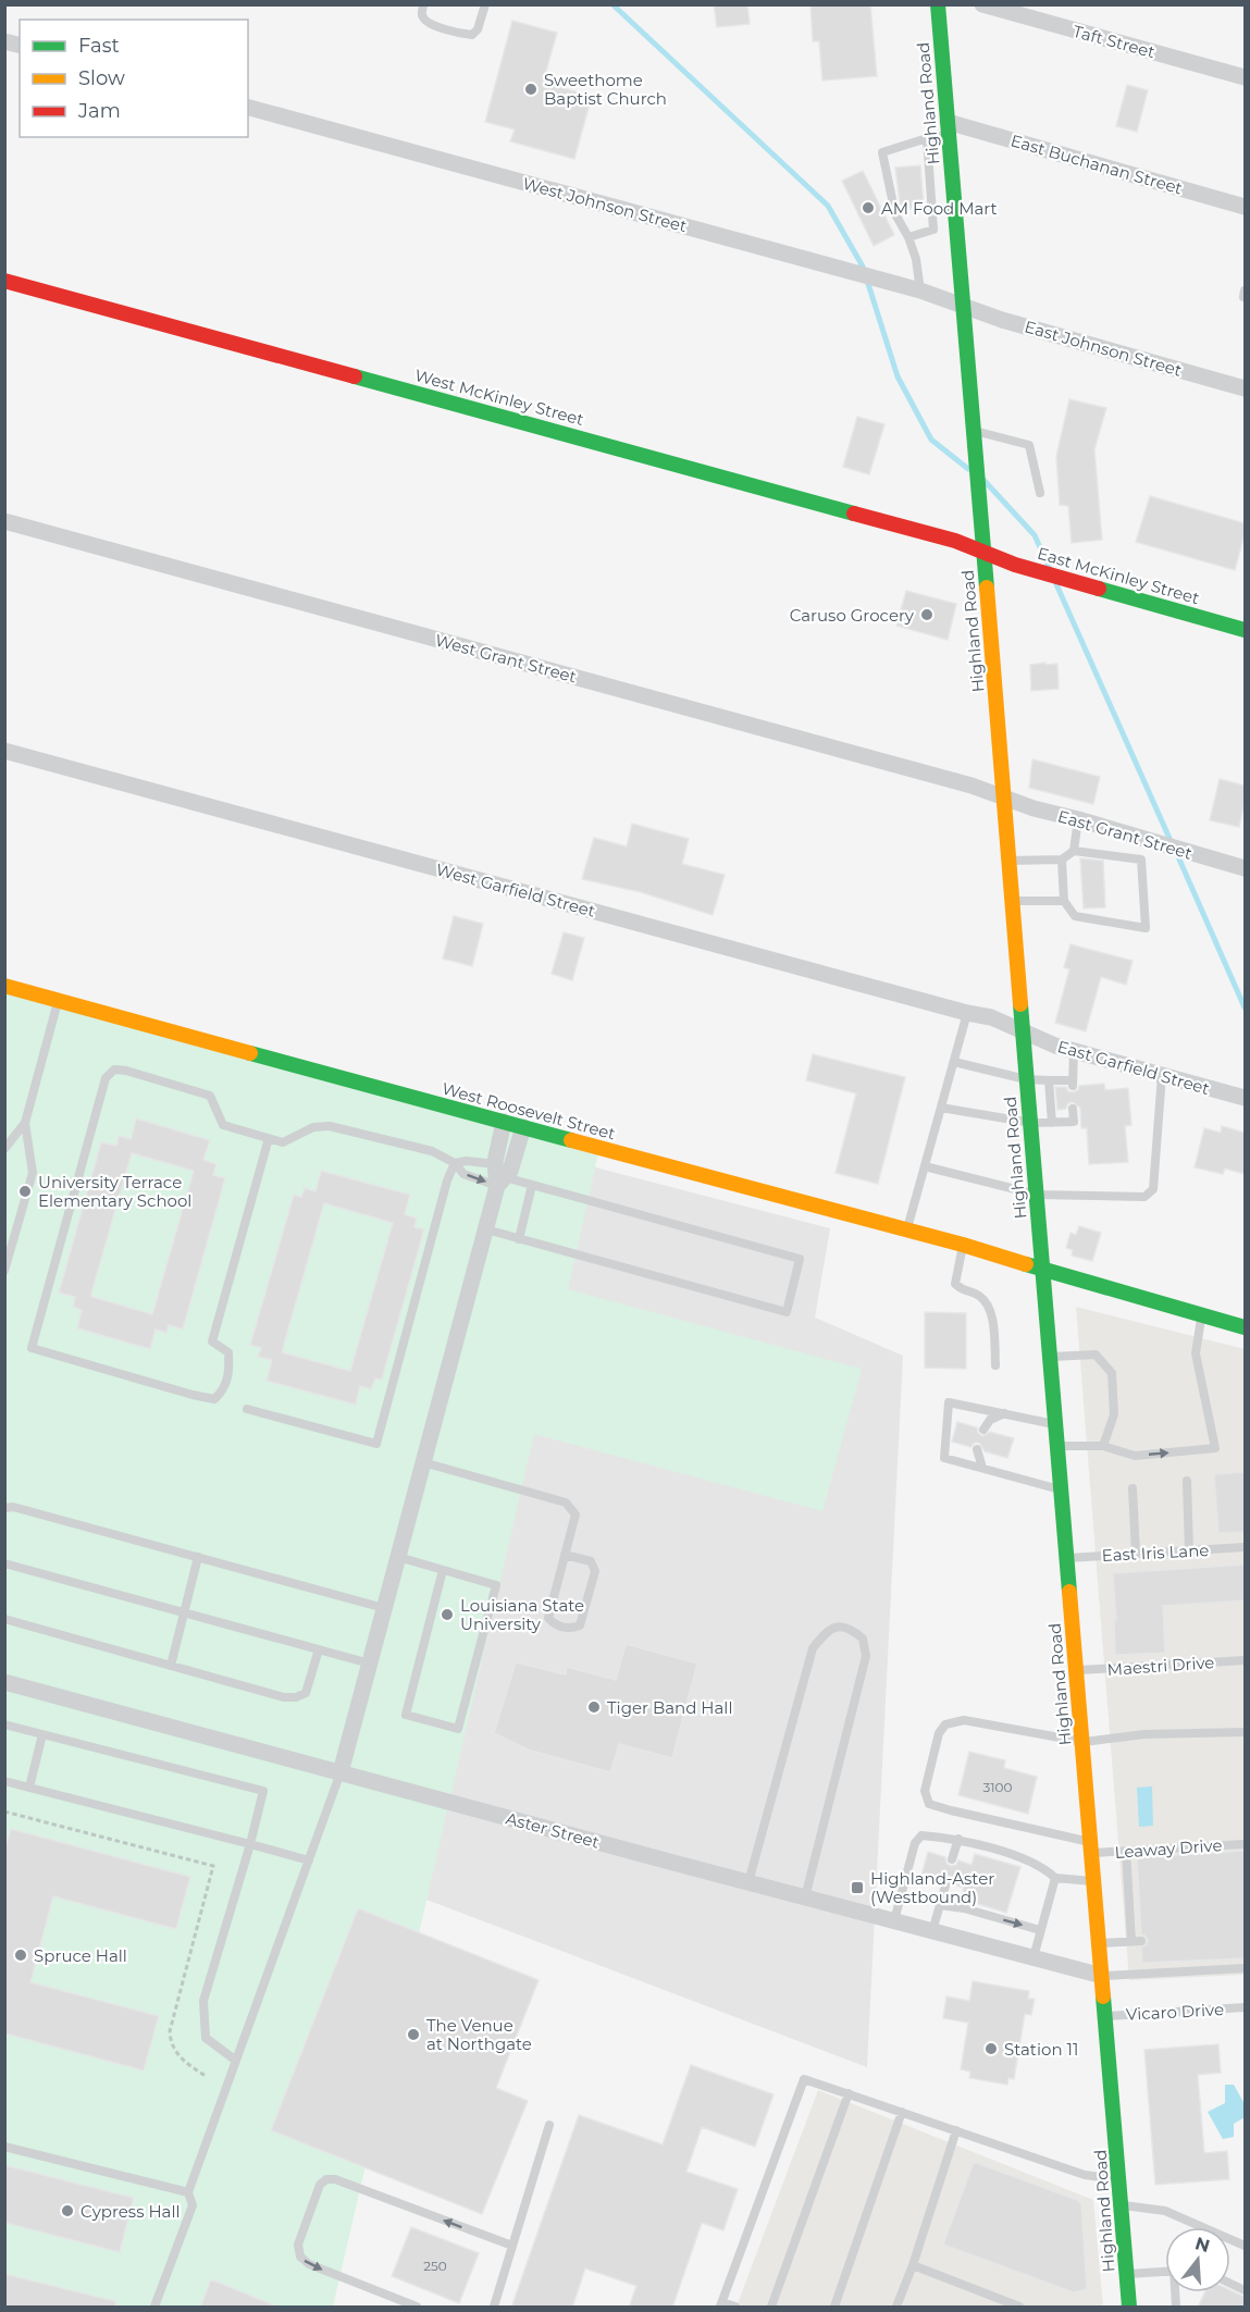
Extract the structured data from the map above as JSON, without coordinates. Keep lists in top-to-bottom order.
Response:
{
  "streets": {
    "street": [
      "Taft Street",
      "Highland Road",
      "East Buchanan Street",
      "West Johnson Street",
      "East Johnson Street",
      "West McKinley Street",
      "East McKinley Street",
      "West Grant Street",
      "East Grant Street",
      "West Garfield Street",
      "East Garfield Street",
      "West Roosevelt Street",
      "Aster Street"
    ],
    "lane": [
      "East Iris Lane",
      "Maestri Drive",
      "Leaway Drive",
      "Vicaro Drive"
    ]
  },
  "crossings": [
    ["Highland Road", "East Buchanan Street"],
    ["Highland Road", "West Johnson Street"],
    ["Highland Road", "East Johnson Street"],
    ["Highland Road", "West McKinley Street"],
    ["Highland Road", "East McKinley Street"],
    ["Highland Road", "West Grant Street"],
    ["Highland Road", "East Grant Street"],
    ["Highland Road", "West Garfield Street"],
    ["Highland Road", "East Garfield Street"],
    ["Highland Road", "West Roosevelt Street"],
    ["Highland Road", "East Iris Lane"],
    ["Highland Road", "Maestri Drive"],
    ["Highland Road", "Aster Street"],
    ["Highland Road", "Leaway Drive"],
    ["Highland Road", "Vicaro Drive"],
    ["West Johnson Street", "East Johnson Street"],
    ["West McKinley Street", "East McKinley Street"],
    ["West Grant Street", "East Grant Street"],
    ["West Garfield Street", "East Garfield Street"]
  ],
  "places": {
    "other": [
      "Sweethome Baptist Church",
      "AM Food Mart",
      "Caruso Grocery",
      "University Terrace Elementary School",
      "Louisiana State University",
      "Tiger Band Hall",
      "Spruce Hall",
      "The Venue at Northgate",
      "Station 11",
      "Cypress Hall"
    ],
    "transit": ["Highland-Aster (Westbound)"]
  },
  "house_numbers": ["3100", "250"],
  "legend": ["Fast", "Slow", "Jam"],
  "north": "top"
}
